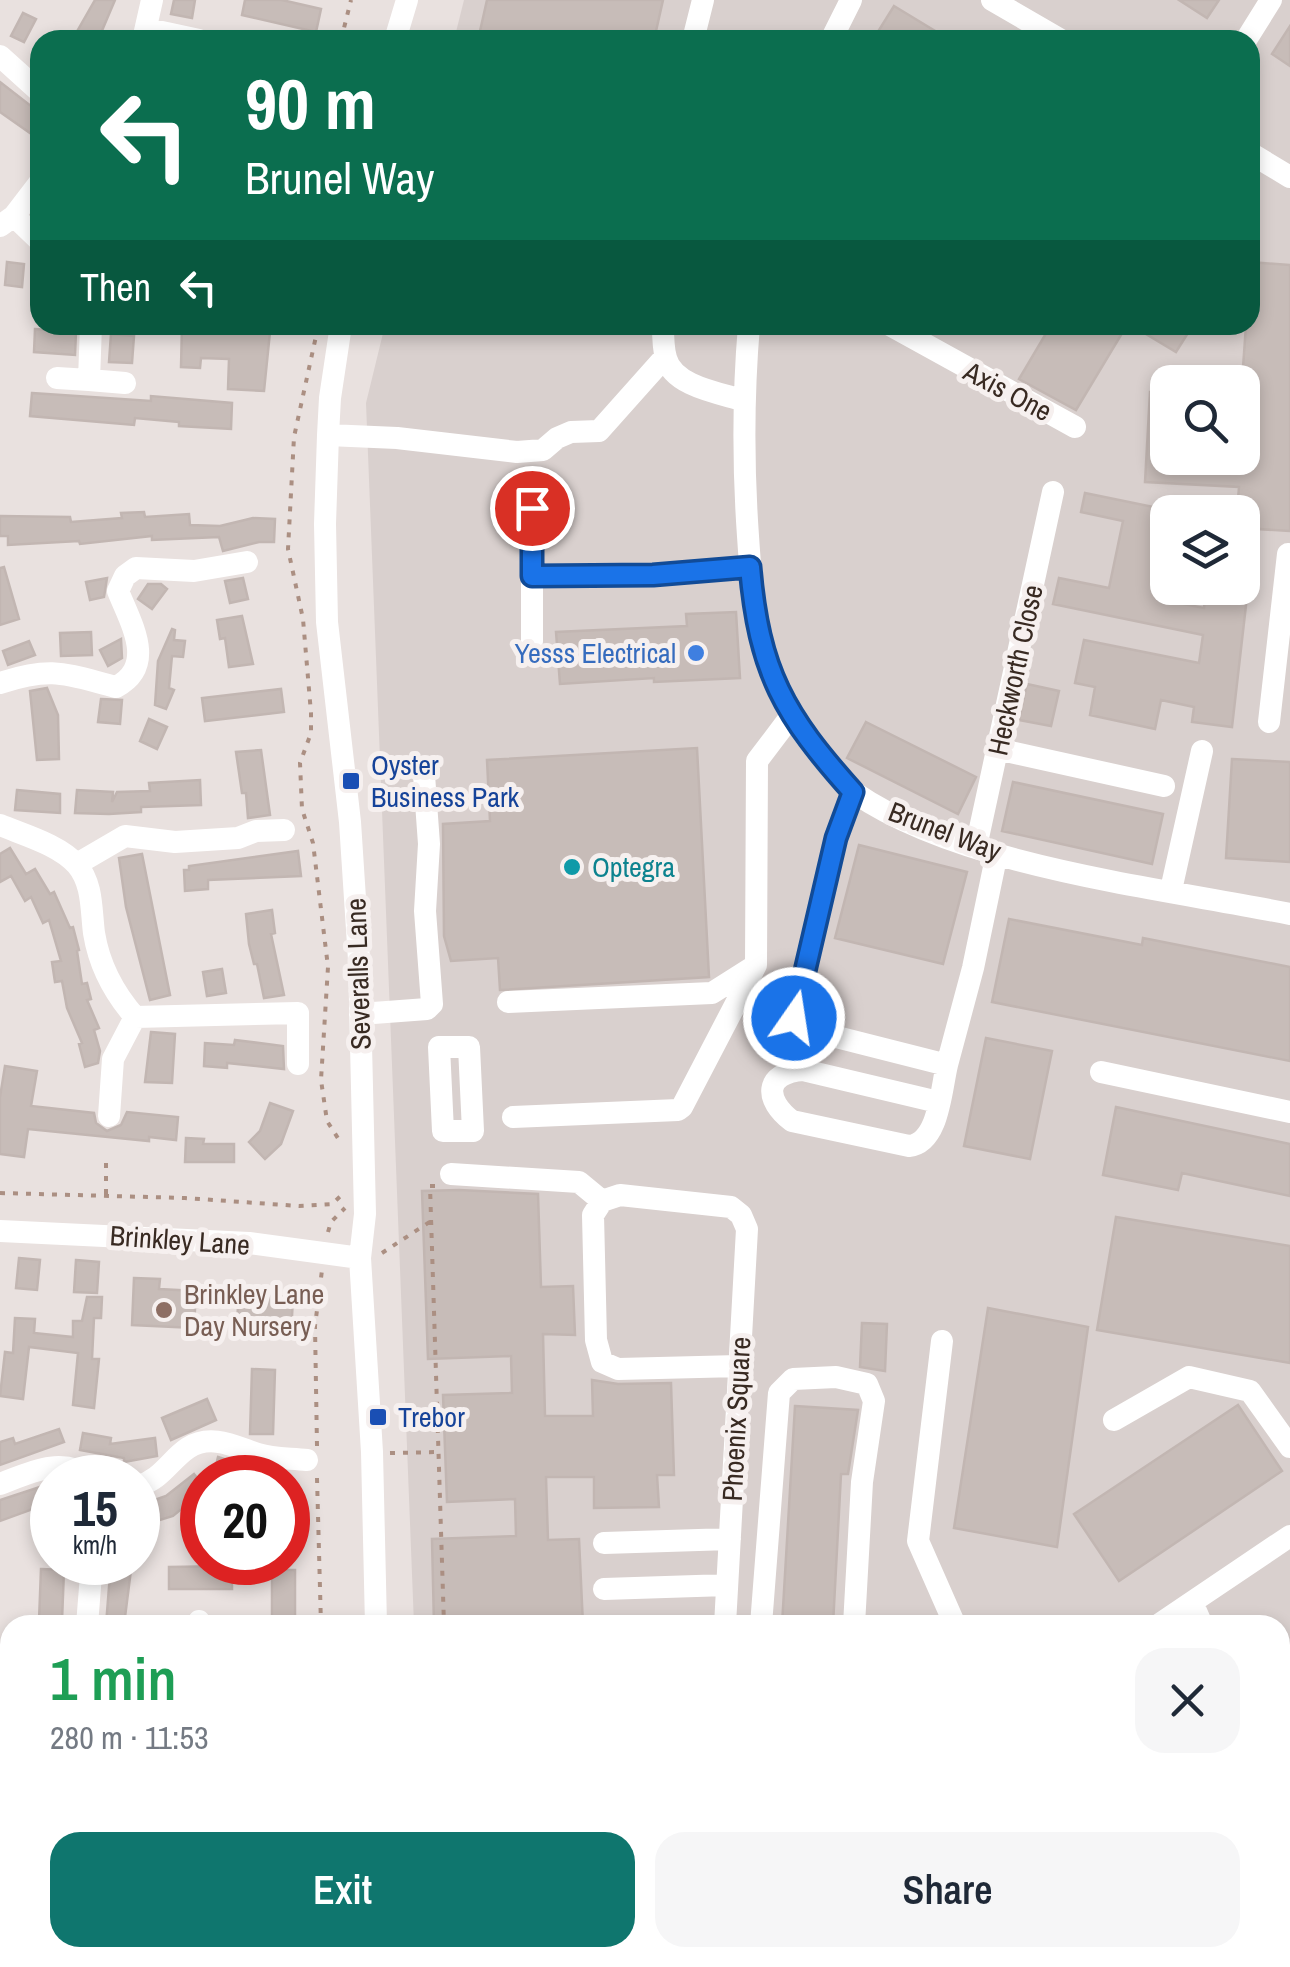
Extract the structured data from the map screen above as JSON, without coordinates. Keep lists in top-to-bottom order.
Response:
{
  "streets": {
    "street": [
      "Axis One",
      "Heckworth Close",
      "Brunel Way",
      "Severalls Lane",
      "Brinkley Lane",
      "Phoenix Square"
    ]
  },
  "crossings": [
    ["Heckworth Close", "Brunel Way"],
    ["Severalls Lane", "Brinkley Lane"]
  ],
  "places": {
    "other": ["Yesss Electrical", "Optegra", "Brinkley Lane Day Nursery"],
    "transit": ["Oyster Business Park", "Trebor"]
  },
  "page": {
    "turn": ["90 m", "Brunel Way"],
    "then": "Then",
    "speed": "15 km/h",
    "limit": "20",
    "heading": ["1 min", "280 m · 11:53"],
    "buttons": ["Exit", "Share"]
  }
}
